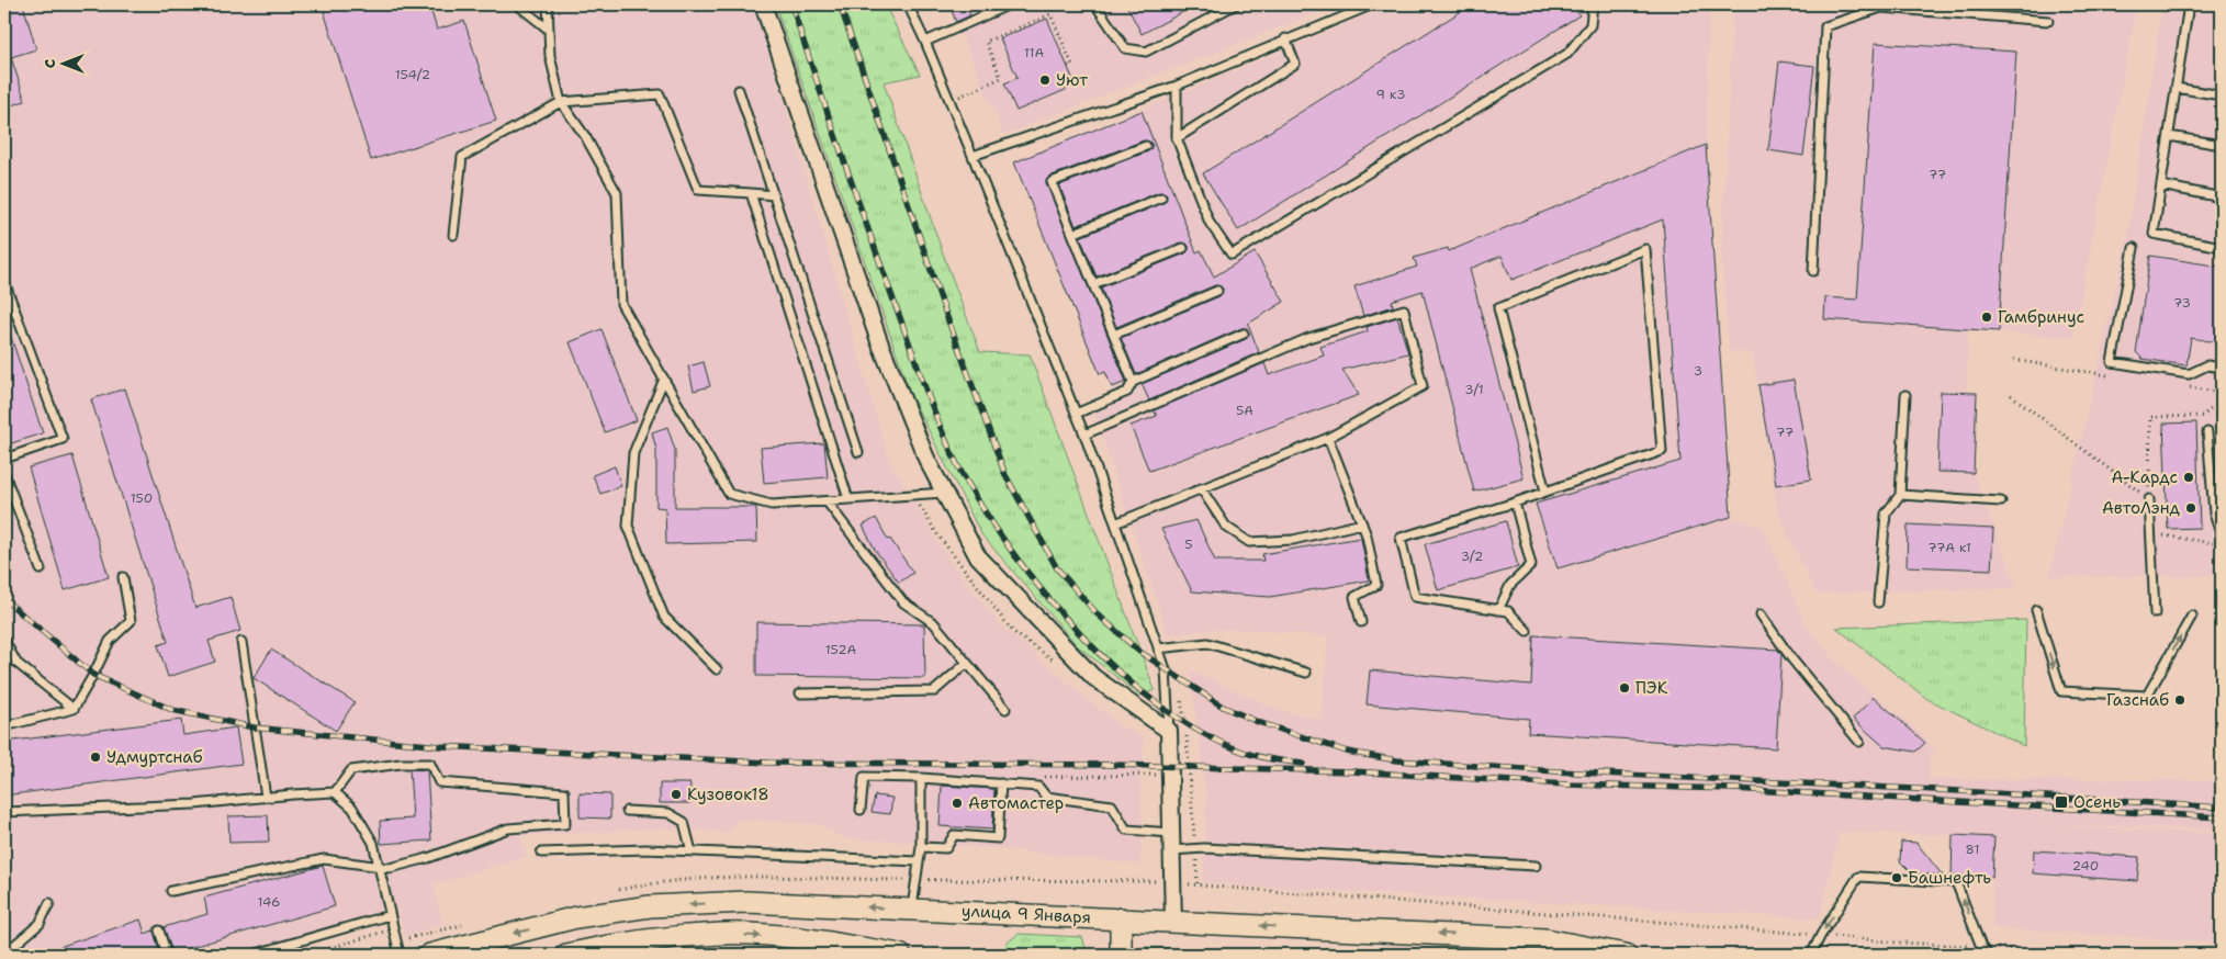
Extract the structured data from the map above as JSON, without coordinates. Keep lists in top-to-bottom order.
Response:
{
  "streets": {
    "main road": ["улица 9 Января"]
  },
  "places": {
    "other": [
      "Уют",
      "Гамбринус",
      "А-Кардс",
      "АвтоЛэнд",
      "ПЭК",
      "Газснаб",
      "Удмуртснаб",
      "Кузовок18",
      "Автомастер",
      "Башнефть"
    ],
    "transit": ["Осень"]
  },
  "house_numbers": [
    "11А",
    "154/2",
    "9 к3",
    "77",
    "73",
    "3",
    "3/1",
    "5А",
    "77",
    "150",
    "5",
    "77А к1",
    "3/2",
    "152А",
    "81",
    "240",
    "146"
  ],
  "north": "left"
}
